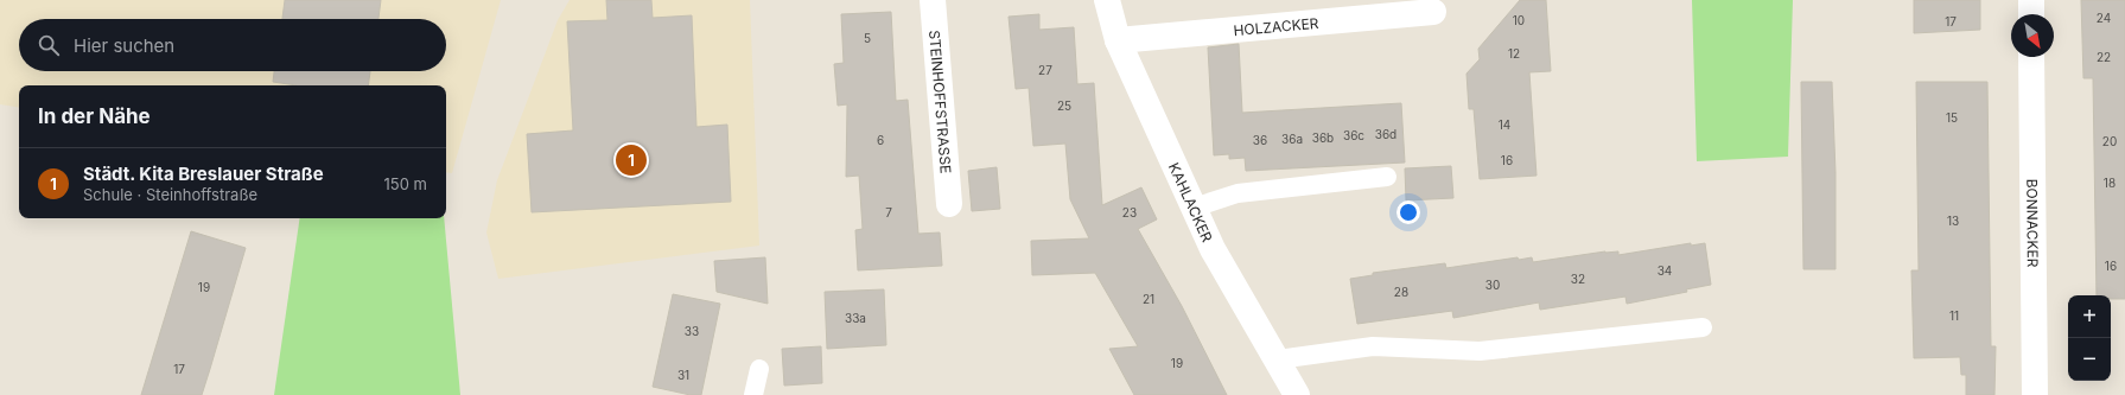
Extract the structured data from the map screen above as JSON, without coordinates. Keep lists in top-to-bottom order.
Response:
{
  "streets": {
    "street": [
      "HOLZACKER",
      "STEINHOFFSTRASSE",
      "KAHLACKER",
      "BONNACKER"
    ]
  },
  "crossings": [
    ["HOLZACKER", "KAHLACKER"]
  ],
  "house_numbers": [
    "24",
    "10",
    "17",
    "5",
    "12",
    "22",
    "27",
    "25",
    "15",
    "14",
    "36d",
    "36c",
    "36b",
    "36a",
    "6",
    "36",
    "20",
    "16",
    "18",
    "7",
    "23",
    "13",
    "16",
    "34",
    "32",
    "30",
    "19",
    "28",
    "21",
    "11",
    "33a",
    "33",
    "19",
    "17",
    "31"
  ],
  "north": "bottom right",
  "page": {
    "search": "Hier suchen",
    "heading": "In der Nähe",
    "pins": "1",
    "list": [
      {
        "mark": "1",
        "name": "Städt. Kita Breslauer Straße",
        "note": "Schule · Steinhoffstraße",
        "value": "150 m"
      }
    ],
    "map_buttons": ["+", "−"]
  }
}
